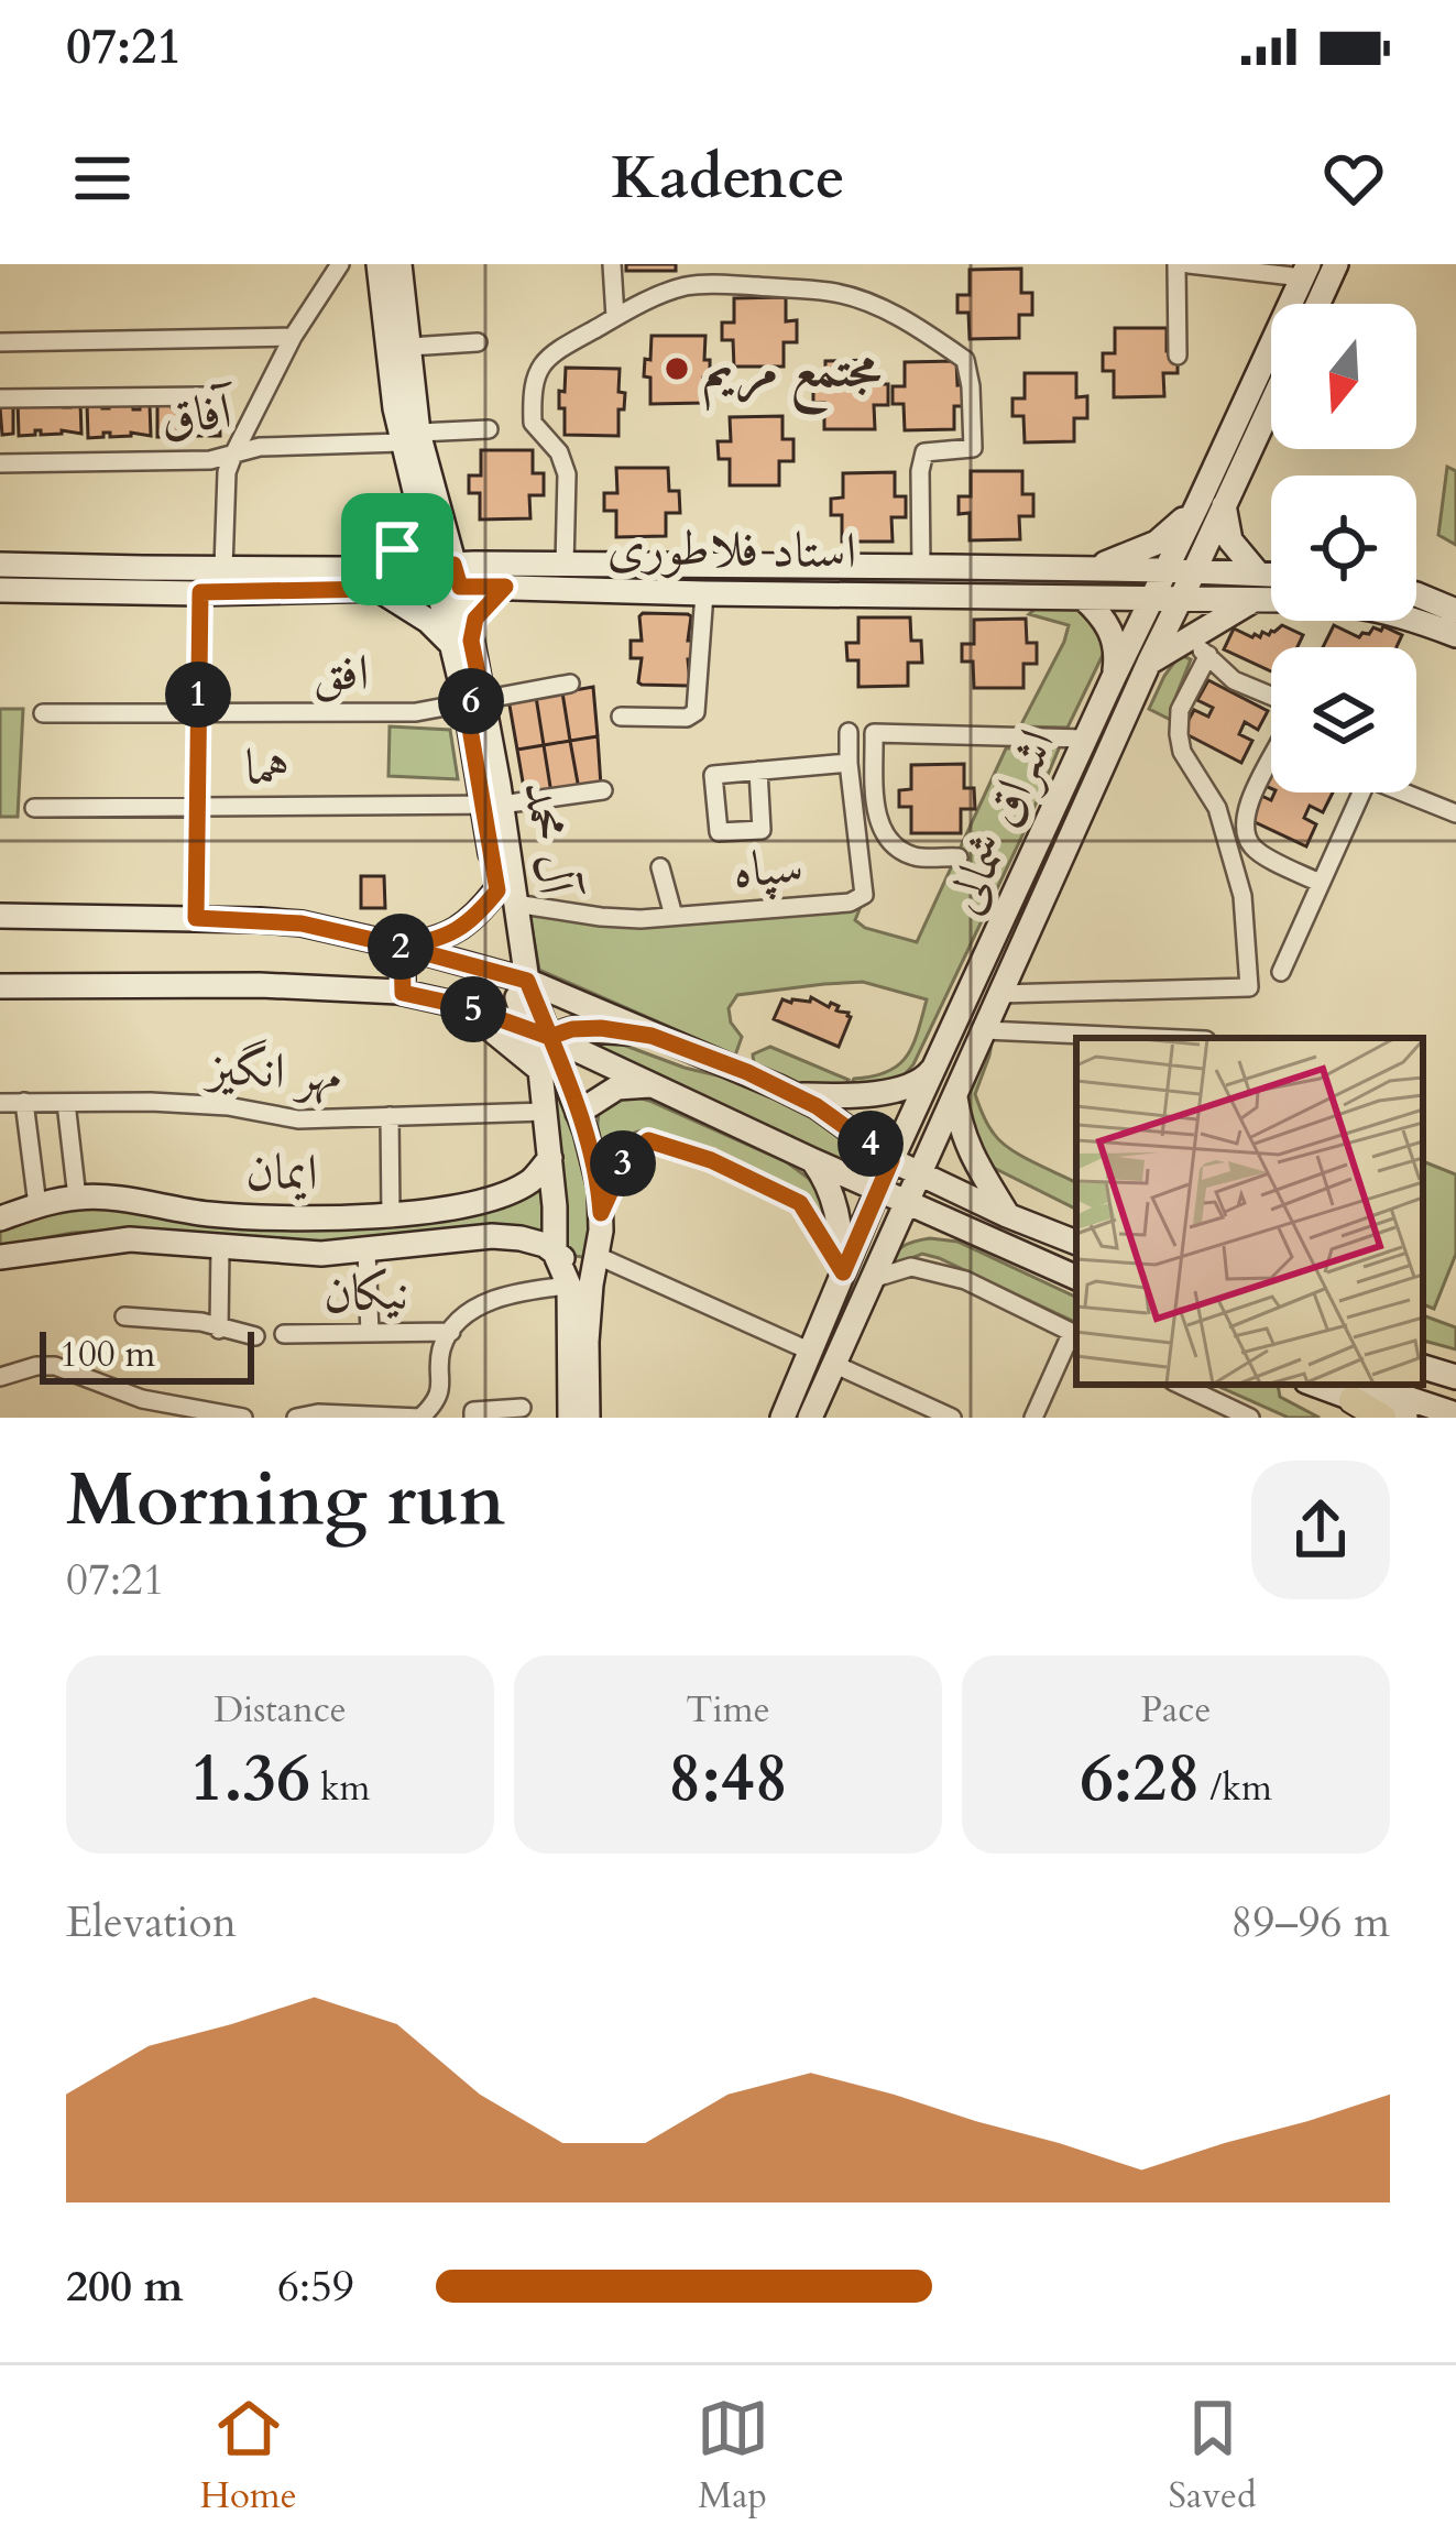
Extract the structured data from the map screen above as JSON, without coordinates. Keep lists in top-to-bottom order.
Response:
{
  "streets": {
    "main road": [
      "استاد فلاطوری",
      "اشراق شمالی",
      "آل محمد",
      "ایمان"
    ],
    "street": [
      "آفاق",
      "افق",
      "هما",
      "سپاه",
      "مهر انگیز",
      "نیکان"
    ]
  },
  "crossings": [
    ["آفاق", "آل محمد"],
    ["استاد فلاطوری", "اشراق شمالی"],
    ["استاد فلاطوری", "آل محمد"],
    ["افق", "آل محمد"],
    ["هما", "آل محمد"],
    ["آل محمد", "سپاه"],
    ["آل محمد", "مهر انگیز"],
    ["آل محمد", "ایمان"]
  ],
  "places": ["مجتمع مریم"],
  "scale_bar": "100 m",
  "north": "bottom",
  "page": {
    "status": "07:21",
    "header": "Kadence",
    "pins": [
      "1",
      "6",
      "2",
      "5",
      "4",
      "3"
    ],
    "scale": "100 m",
    "heading": ["Morning run", "07:21"],
    "stats": [
      ["Distance", "1.36 km"],
      ["Time", "8:48"],
      ["Pace", "6:28 /km"]
    ],
    "chart": ["Elevation", "89–96 m"],
    "list": [
      {
        "name": "200 m",
        "note": "6:59"
      }
    ],
    "tabs": ["Home", "Map", "Saved"]
  }
}
